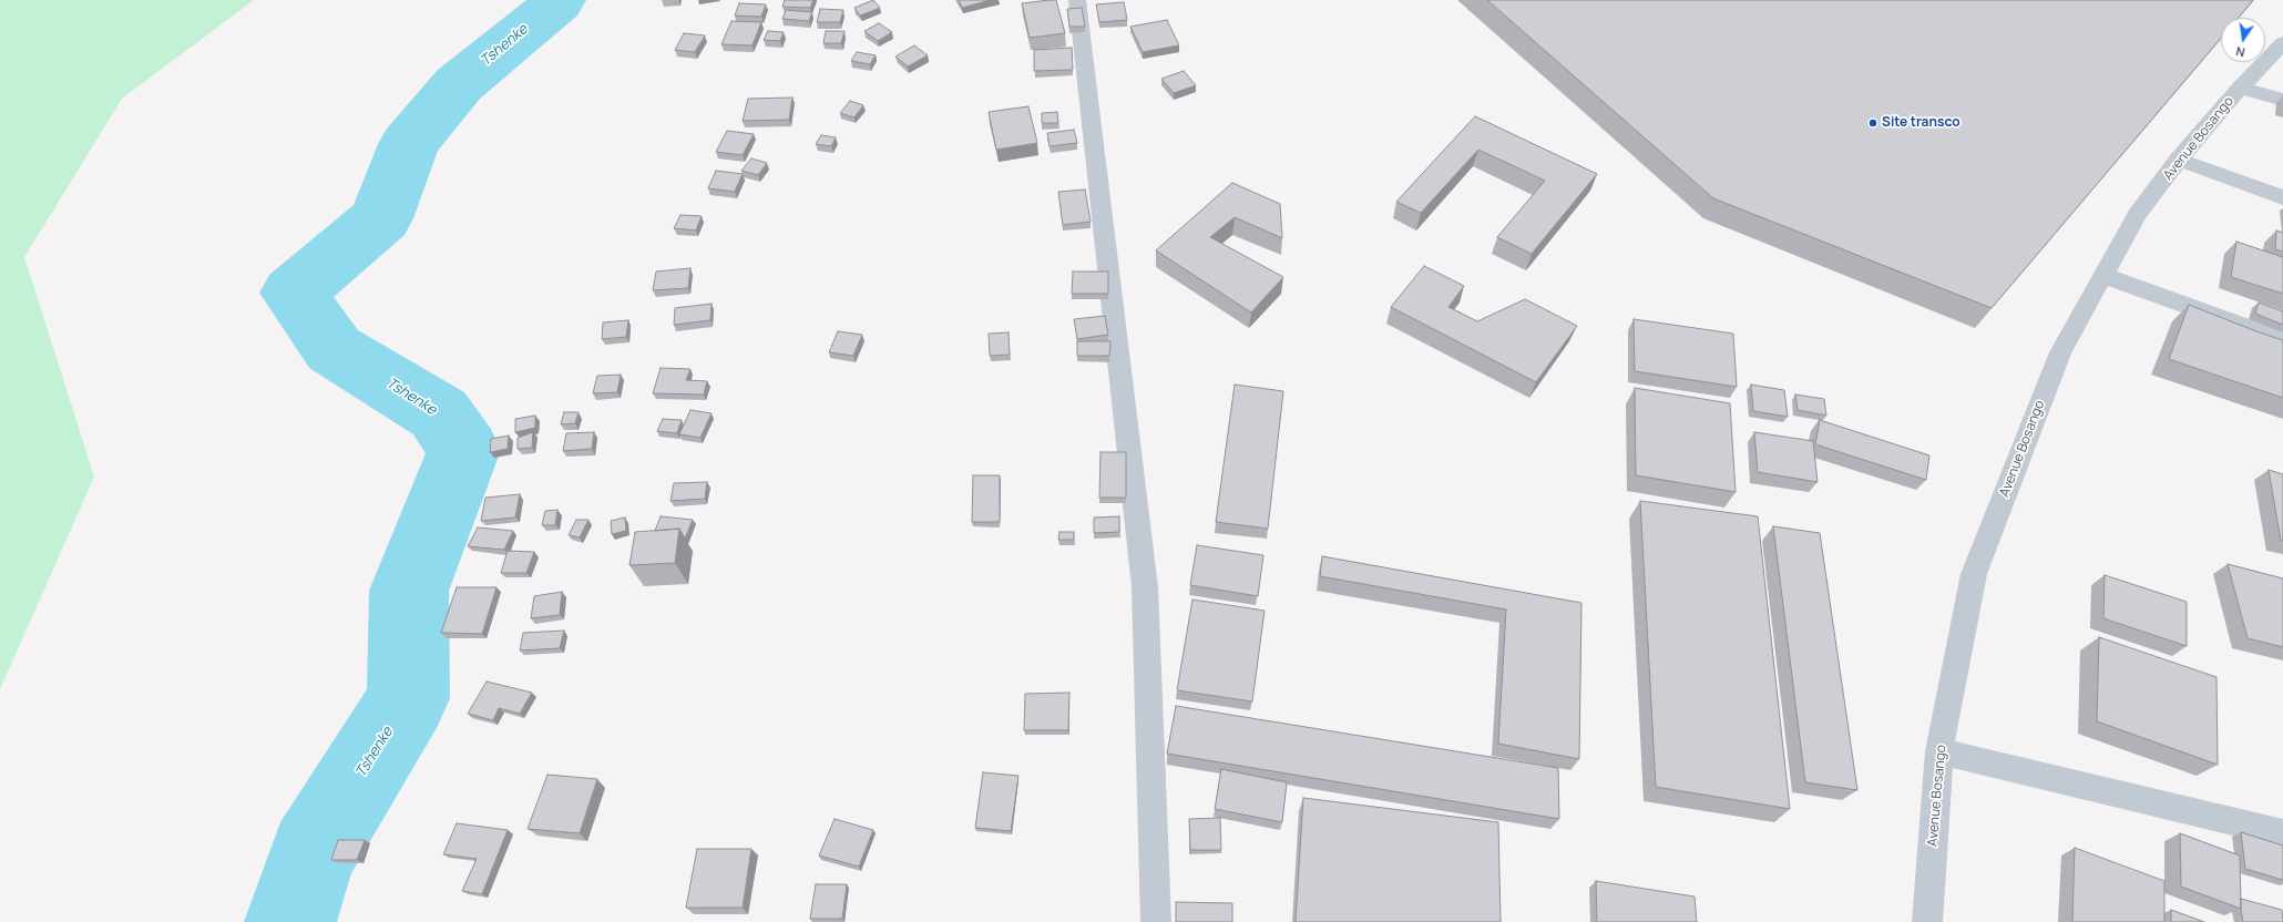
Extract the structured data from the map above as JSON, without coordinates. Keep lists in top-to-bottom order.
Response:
{
  "streets": {
    "street": ["Avenue Bosango"]
  },
  "water": ["Tshenke"],
  "places": ["Site transco"],
  "north": "bottom"
}
